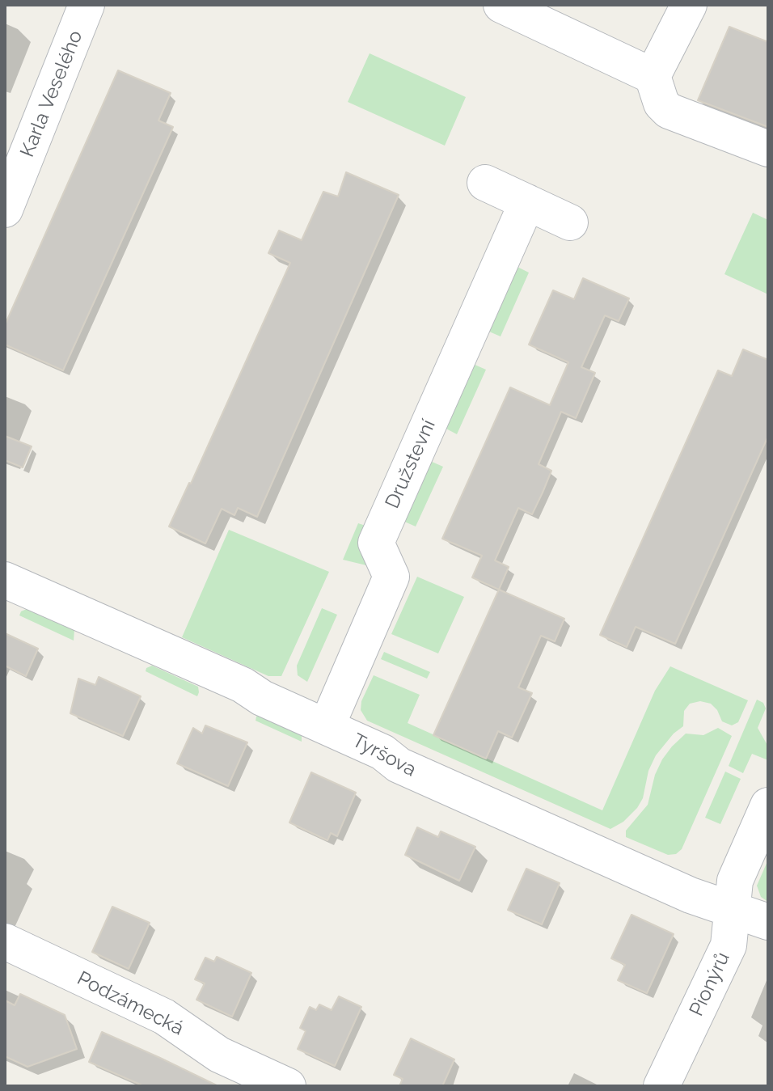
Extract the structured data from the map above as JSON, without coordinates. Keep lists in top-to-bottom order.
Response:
{
  "streets": {
    "street": [
      "Karla Veselého",
      "Družstevní",
      "Tyršova",
      "Pionýrů",
      "Podzámecká"
    ]
  },
  "crossings": [
    ["Družstevní", "Tyršova"],
    ["Tyršova", "Pionýrů"]
  ]
}
